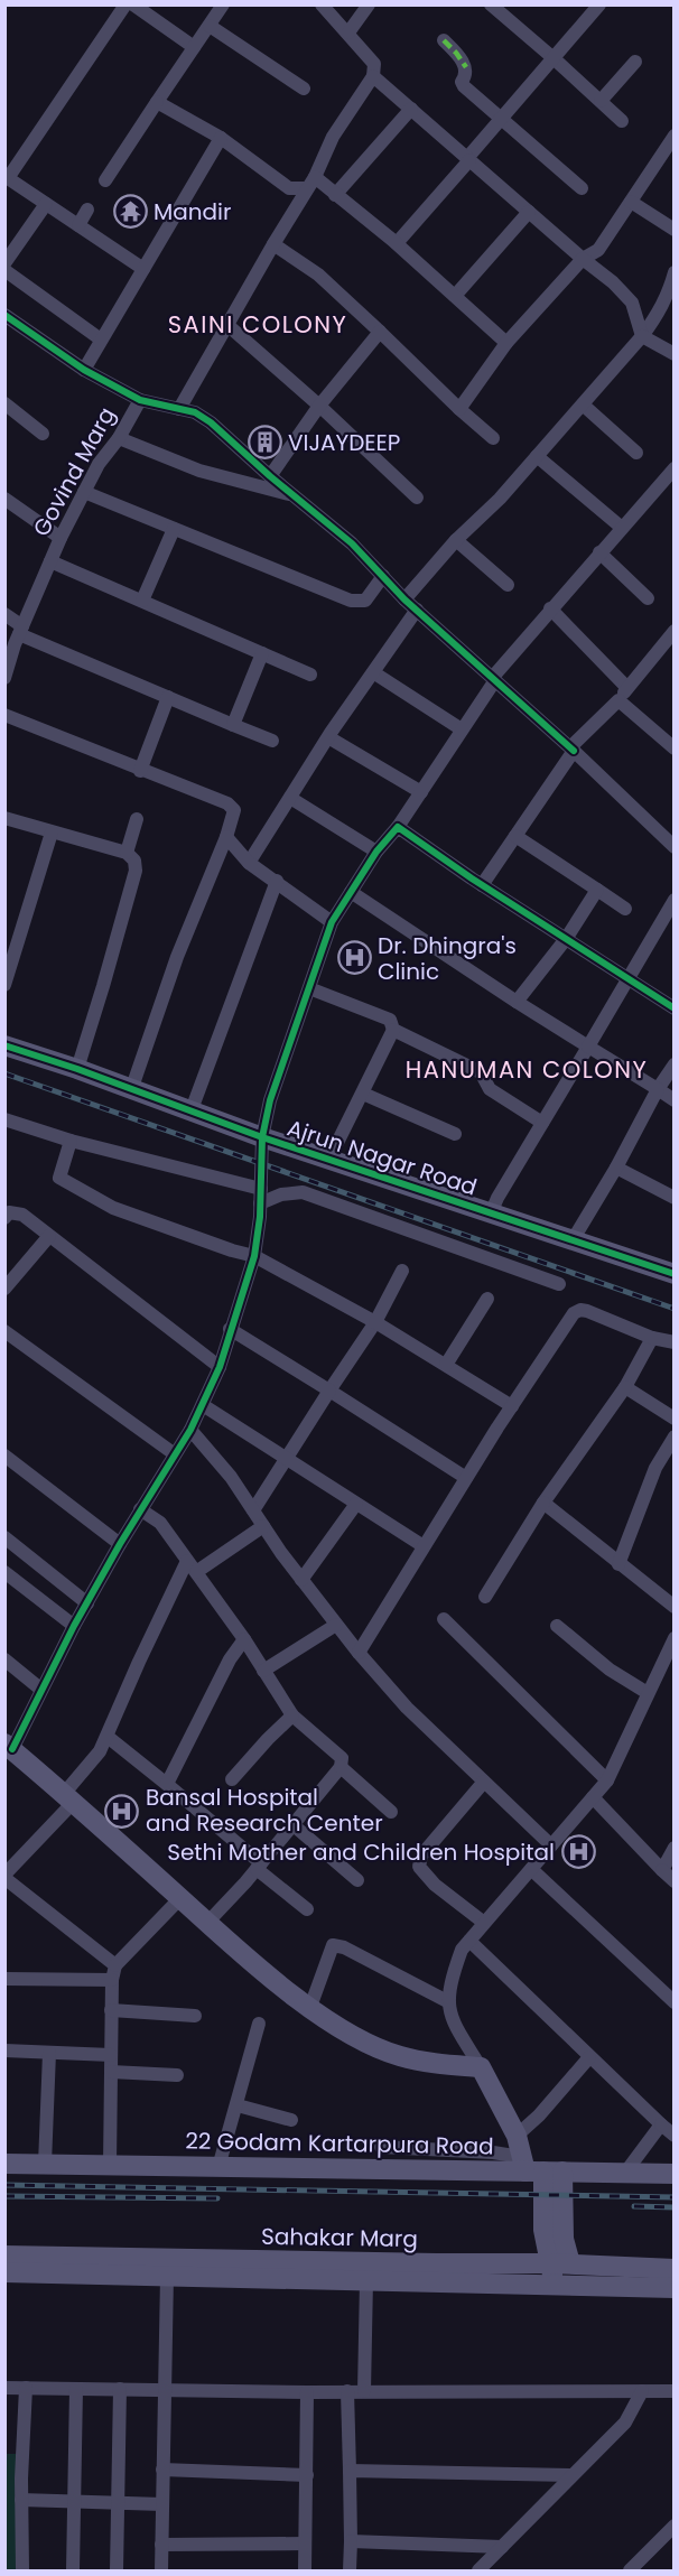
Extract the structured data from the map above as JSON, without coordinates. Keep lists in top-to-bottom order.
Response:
{
  "streets": {
    "street": [
      "Govind Marg",
      "Ajrun Nagar Road",
      "22 Godam Kartarpura Road",
      "Sahakar Marg"
    ]
  },
  "districts": ["SAINI COLONY", "HANUMAN COLONY"],
  "places": {
    "temple": ["Mandir"],
    "building": ["VIJAYDEEP"],
    "hospital": ["Dr. Dhingra's Clinic", "Bansal Hospital and Research Center", "Sethi Mother and Children Hospital"]
  }
}
